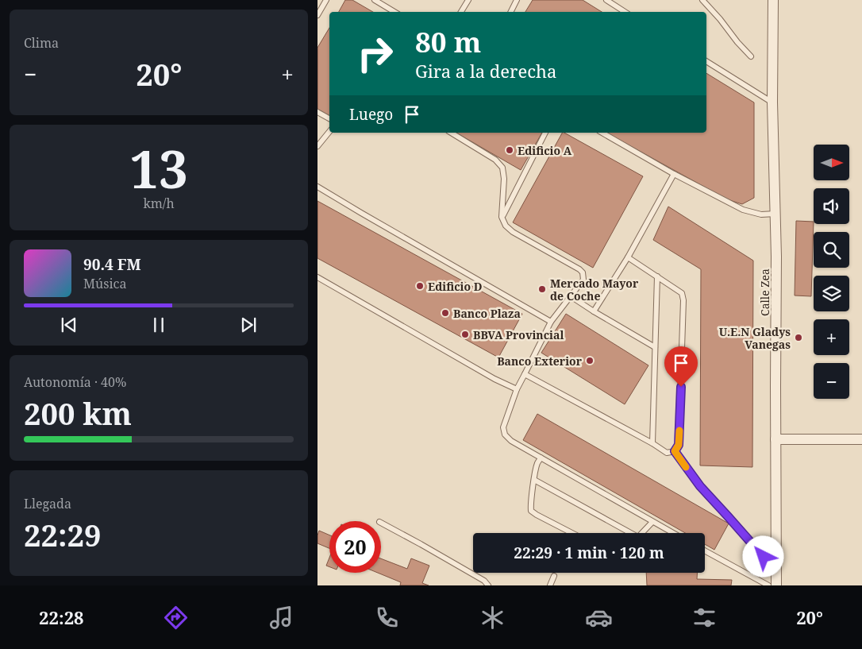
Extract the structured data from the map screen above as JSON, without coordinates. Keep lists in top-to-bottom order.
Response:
{
  "streets": {
    "street": ["Calle Zea"]
  },
  "places": [
    "Edificio A",
    "Edificio D",
    "Mercado Mayor de Coche",
    "Banco Plaza",
    "BBVA Provincial",
    "U.E.N Gladys Vanegas",
    "Banco Exterior"
  ],
  "north": "right",
  "page": {
    "tile": [
      "Clima",
      ["13", "km/h"],
      ["Autonomía · 40%", "200 km"],
      ["Llegada", "22:29"]
    ],
    "turn": ["80 m", "Gira a la derecha"],
    "heat": ["−", "20°", "+"],
    "then": "Luego",
    "map_buttons": ["+", "−"],
    "song": ["90.4 FM", "Música"],
    "limit": "20",
    "trip": "22:29 · 1 min · 120 m",
    "tabs": ["22:28", "20°"]
  }
}
